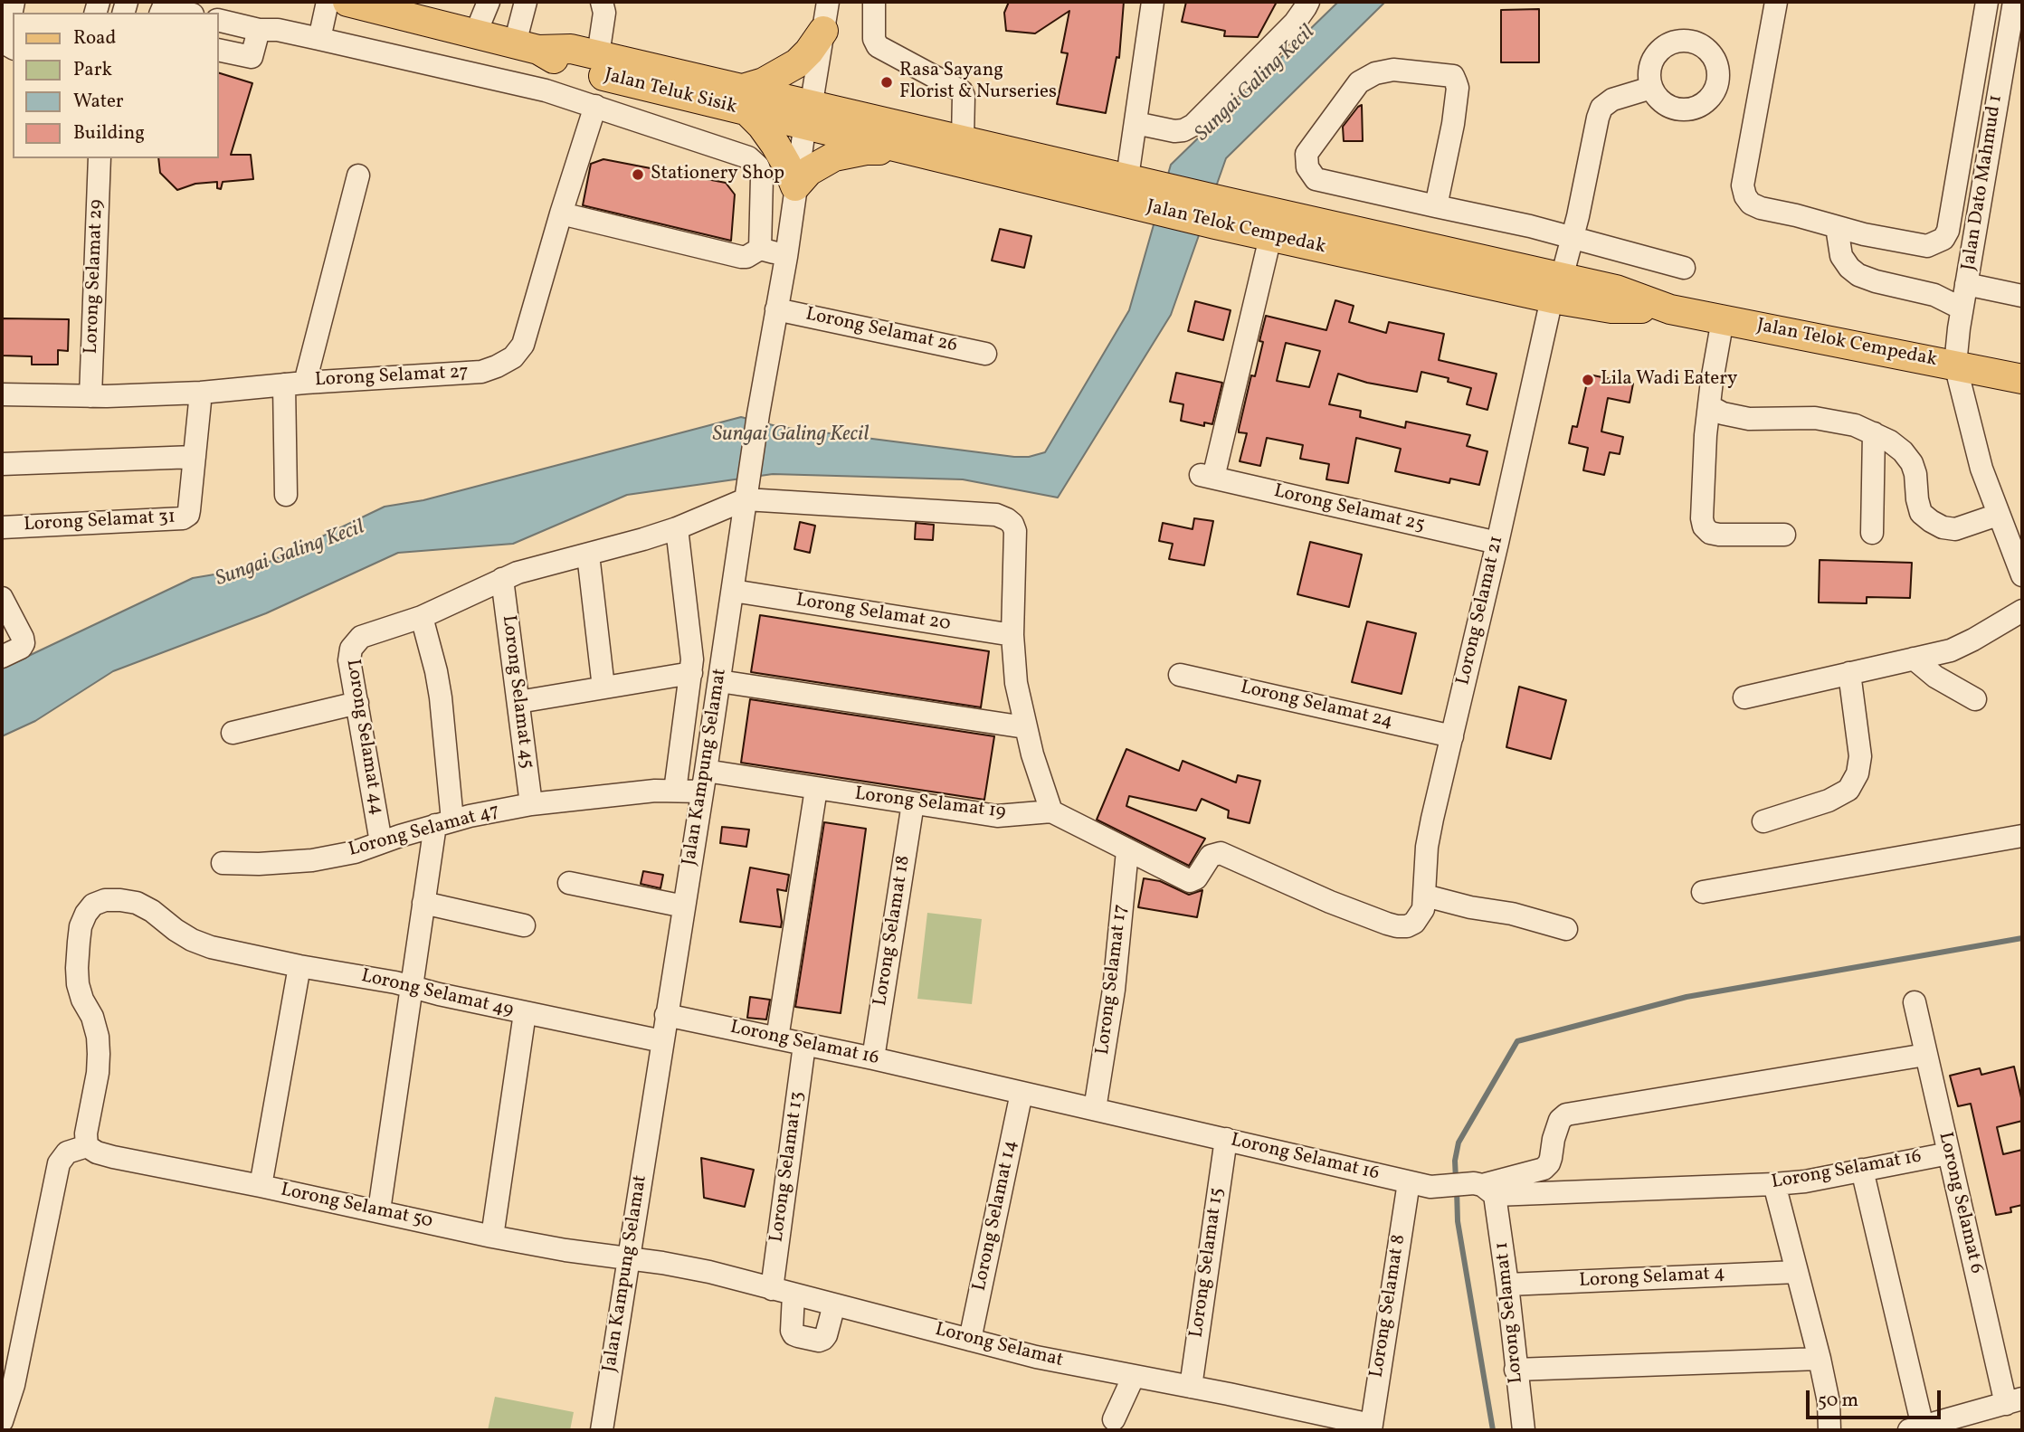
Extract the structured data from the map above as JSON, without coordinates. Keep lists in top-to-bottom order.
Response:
{
  "streets": {
    "main road": ["Jalan Teluk Sisik", "Jalan Telok Cempedak"],
    "street": [
      "Jalan Dato Mahmud 1",
      "Lorong Selamat 29",
      "Lorong Selamat 26",
      "Lorong Selamat 27",
      "Lorong Selamat 25",
      "Lorong Selamat 31",
      "Lorong Selamat 21",
      "Lorong Selamat 20",
      "Lorong Selamat 45",
      "Lorong Selamat 24",
      "Lorong Selamat 44",
      "Jalan Kampung Selamat",
      "Lorong Selamat 19",
      "Lorong Selamat 47",
      "Lorong Selamat 18",
      "Lorong Selamat 17",
      "Lorong Selamat 49",
      "Lorong Selamat 16",
      "Lorong Selamat 13",
      "Lorong Selamat 6",
      "Lorong Selamat 50",
      "Lorong Selamat 14",
      "Lorong Selamat 15",
      "Lorong Selamat 4",
      "Lorong Selamat 8",
      "Lorong Selamat 1",
      "Lorong Selamat"
    ]
  },
  "crossings": [
    ["Jalan Teluk Sisik", "Jalan Telok Cempedak"],
    ["Jalan Teluk Sisik", "Jalan Kampung Selamat"],
    ["Jalan Dato Mahmud 1", "Jalan Telok Cempedak"],
    ["Jalan Telok Cempedak", "Lorong Selamat 25"],
    ["Jalan Telok Cempedak", "Lorong Selamat 21"],
    ["Jalan Telok Cempedak", "Jalan Kampung Selamat"],
    ["Lorong Selamat 29", "Lorong Selamat 27"],
    ["Lorong Selamat 26", "Jalan Kampung Selamat"],
    ["Lorong Selamat 27", "Lorong Selamat 31"],
    ["Lorong Selamat 25", "Lorong Selamat 21"],
    ["Lorong Selamat 21", "Lorong Selamat 24"],
    ["Lorong Selamat 21", "Lorong Selamat 17"],
    ["Lorong Selamat 20", "Jalan Kampung Selamat"],
    ["Lorong Selamat 45", "Lorong Selamat 44"],
    ["Lorong Selamat 45", "Lorong Selamat 47"],
    ["Lorong Selamat 44", "Jalan Kampung Selamat"],
    ["Lorong Selamat 44", "Lorong Selamat 47"],
    ["Jalan Kampung Selamat", "Lorong Selamat 19"],
    ["Jalan Kampung Selamat", "Lorong Selamat 47"],
    ["Jalan Kampung Selamat", "Lorong Selamat 49"],
    ["Jalan Kampung Selamat", "Lorong Selamat 16"],
    ["Jalan Kampung Selamat", "Lorong Selamat 50"],
    ["Jalan Kampung Selamat", "Lorong Selamat"],
    ["Lorong Selamat 19", "Lorong Selamat 47"],
    ["Lorong Selamat 19", "Lorong Selamat 18"],
    ["Lorong Selamat 18", "Lorong Selamat 16"],
    ["Lorong Selamat 17", "Lorong Selamat 16"],
    ["Lorong Selamat 49", "Lorong Selamat 50"],
    ["Lorong Selamat 16", "Lorong Selamat 13"],
    ["Lorong Selamat 16", "Lorong Selamat 6"],
    ["Lorong Selamat 16", "Lorong Selamat 14"],
    ["Lorong Selamat 16", "Lorong Selamat 15"],
    ["Lorong Selamat 16", "Lorong Selamat 8"],
    ["Lorong Selamat 16", "Lorong Selamat 1"],
    ["Lorong Selamat 13", "Lorong Selamat"],
    ["Lorong Selamat 50", "Lorong Selamat"],
    ["Lorong Selamat 14", "Lorong Selamat"],
    ["Lorong Selamat 15", "Lorong Selamat"],
    ["Lorong Selamat 4", "Lorong Selamat 1"],
    ["Lorong Selamat 8", "Lorong Selamat"]
  ],
  "water": ["Sungai Galing Kecil"],
  "places": ["Rasa Sayang Florist & Nurseries", "Stationery Shop", "Lila Wadi Eatery"],
  "legend": [
    "Road",
    "Park",
    "Water",
    "Building"
  ],
  "scale_bar": "50 m"
}
